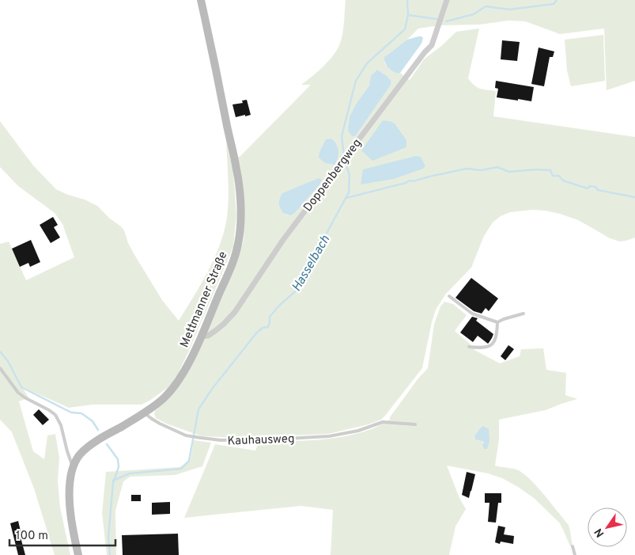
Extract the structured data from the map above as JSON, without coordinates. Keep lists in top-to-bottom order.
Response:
{
  "streets": {
    "main road": ["Mettmanner Straße"],
    "street": ["Doppenbergweg"],
    "lane": ["Kauhausweg"]
  },
  "crossings": [
    ["Doppenbergweg", "Mettmanner Straße"],
    ["Mettmanner Straße", "Kauhausweg"]
  ],
  "water": ["Hasselbach"],
  "scale_bar": "100 m",
  "north": "bottom left"
}
